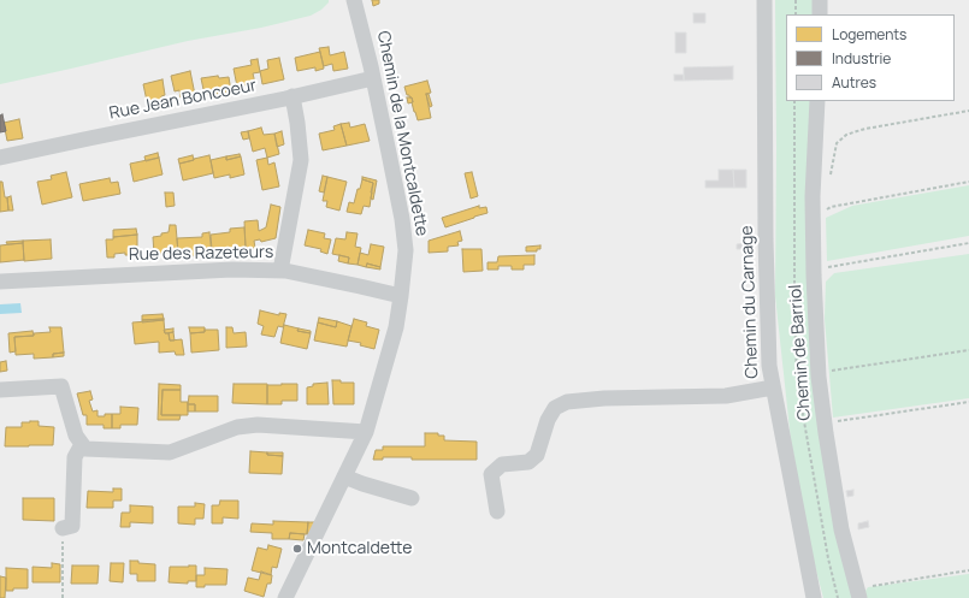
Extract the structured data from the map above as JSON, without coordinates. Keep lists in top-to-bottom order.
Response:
{
  "streets": {
    "street": [
      "Rue Jean Boncoeur",
      "Chemin de la Montcaldette",
      "Rue des Razeteurs",
      "Chemin du Carnage",
      "Chemin de Barriol"
    ]
  },
  "crossings": [
    ["Rue Jean Boncoeur", "Chemin de la Montcaldette"],
    ["Chemin de la Montcaldette", "Rue des Razeteurs"]
  ],
  "places": ["Montcaldette"],
  "legend": ["Logements", "Industrie", "Autres"]
}
